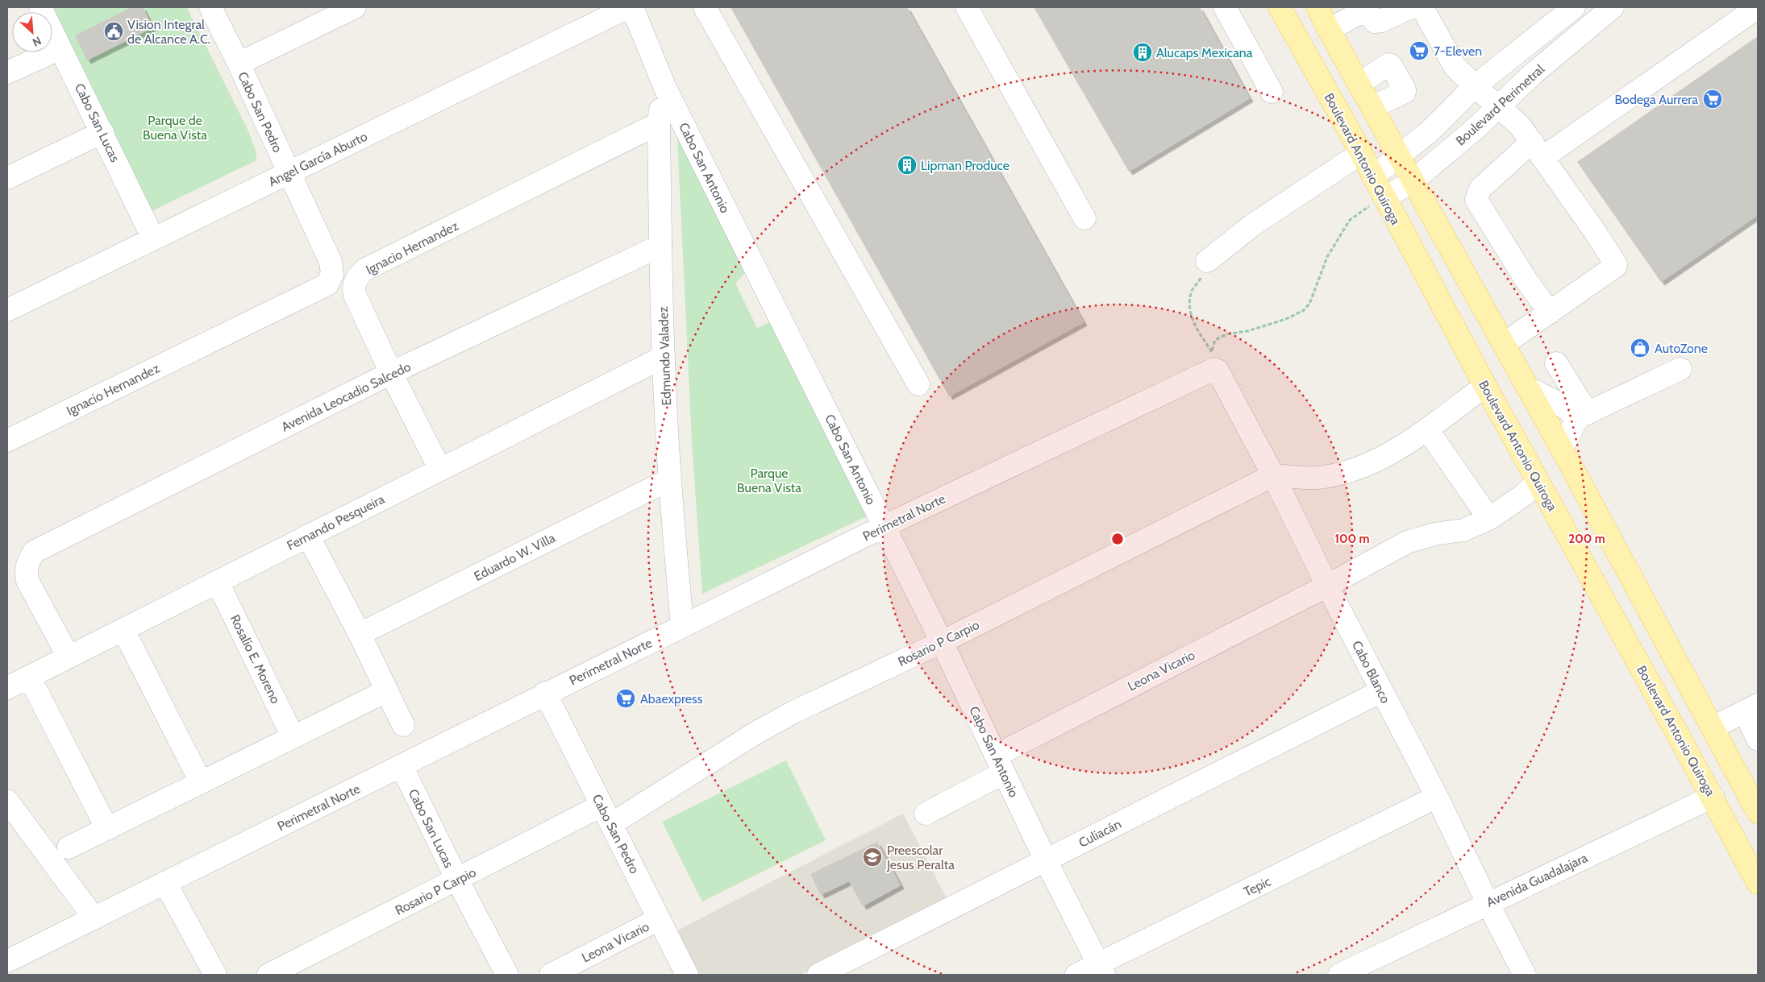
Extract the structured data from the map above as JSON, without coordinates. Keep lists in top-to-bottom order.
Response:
{
  "streets": {
    "main road": ["Boulevard Antonio Quiroga"],
    "street": [
      "Boulevard Perimetral",
      "Cabo San Pedro",
      "Cabo San Lucas",
      "Angel García Aburto",
      "Cabo San Antonio",
      "Ignacio Hernandez",
      "Edmundo Valadez",
      "Avenida Leocadio Salcedo",
      "Perimetral Norte",
      "Fernando Pesqueira",
      "Eduardo W. Villa",
      "Rosario P Carpio",
      "Rosalío E. Moreno",
      "Leona Vicario",
      "Cabo Blanco",
      "Culiacán",
      "Avenida Guadalajara",
      "Tepic"
    ]
  },
  "crossings": [
    ["Boulevard Perimetral", "Boulevard Antonio Quiroga"],
    ["Cabo San Pedro", "Angel García Aburto"],
    ["Cabo San Pedro", "Ignacio Hernandez"],
    ["Cabo San Pedro", "Perimetral Norte"],
    ["Cabo San Pedro", "Rosario P Carpio"],
    ["Cabo San Pedro", "Leona Vicario"],
    ["Cabo San Lucas", "Angel García Aburto"],
    ["Cabo San Lucas", "Perimetral Norte"],
    ["Cabo San Lucas", "Rosario P Carpio"],
    ["Boulevard Antonio Quiroga", "Leona Vicario"],
    ["Boulevard Antonio Quiroga", "Avenida Guadalajara"],
    ["Cabo San Antonio", "Edmundo Valadez"],
    ["Cabo San Antonio", "Perimetral Norte"],
    ["Cabo San Antonio", "Rosario P Carpio"],
    ["Cabo San Antonio", "Leona Vicario"],
    ["Cabo San Antonio", "Culiacán"],
    ["Cabo San Antonio", "Tepic"],
    ["Ignacio Hernandez", "Edmundo Valadez"],
    ["Ignacio Hernandez", "Avenida Leocadio Salcedo"],
    ["Ignacio Hernandez", "Fernando Pesqueira"],
    ["Edmundo Valadez", "Avenida Leocadio Salcedo"],
    ["Edmundo Valadez", "Perimetral Norte"],
    ["Edmundo Valadez", "Fernando Pesqueira"],
    ["Edmundo Valadez", "Eduardo W. Villa"],
    ["Avenida Leocadio Salcedo", "Fernando Pesqueira"],
    ["Perimetral Norte", "Cabo Blanco"],
    ["Fernando Pesqueira", "Rosalío E. Moreno"],
    ["Rosario P Carpio", "Cabo Blanco"],
    ["Leona Vicario", "Cabo Blanco"],
    ["Cabo Blanco", "Culiacán"],
    ["Cabo Blanco", "Avenida Guadalajara"],
    ["Cabo Blanco", "Tepic"]
  ],
  "parks": ["Parque de Buena Vista", "Parque Buena Vista"],
  "places": {
    "public building": ["Vision Integral de Alcance A.C."],
    "supermarket": ["7-Eleven", "Bodega Aurrera", "Abaexpress"],
    "building": ["Alucaps Mexicana", "Lipman Produce"],
    "shop": ["AutoZone"],
    "school or university": ["Preescolar Jesus Peralta"]
  },
  "north": "bottom right",
  "rings": ["100 m", "200 m"]
}
